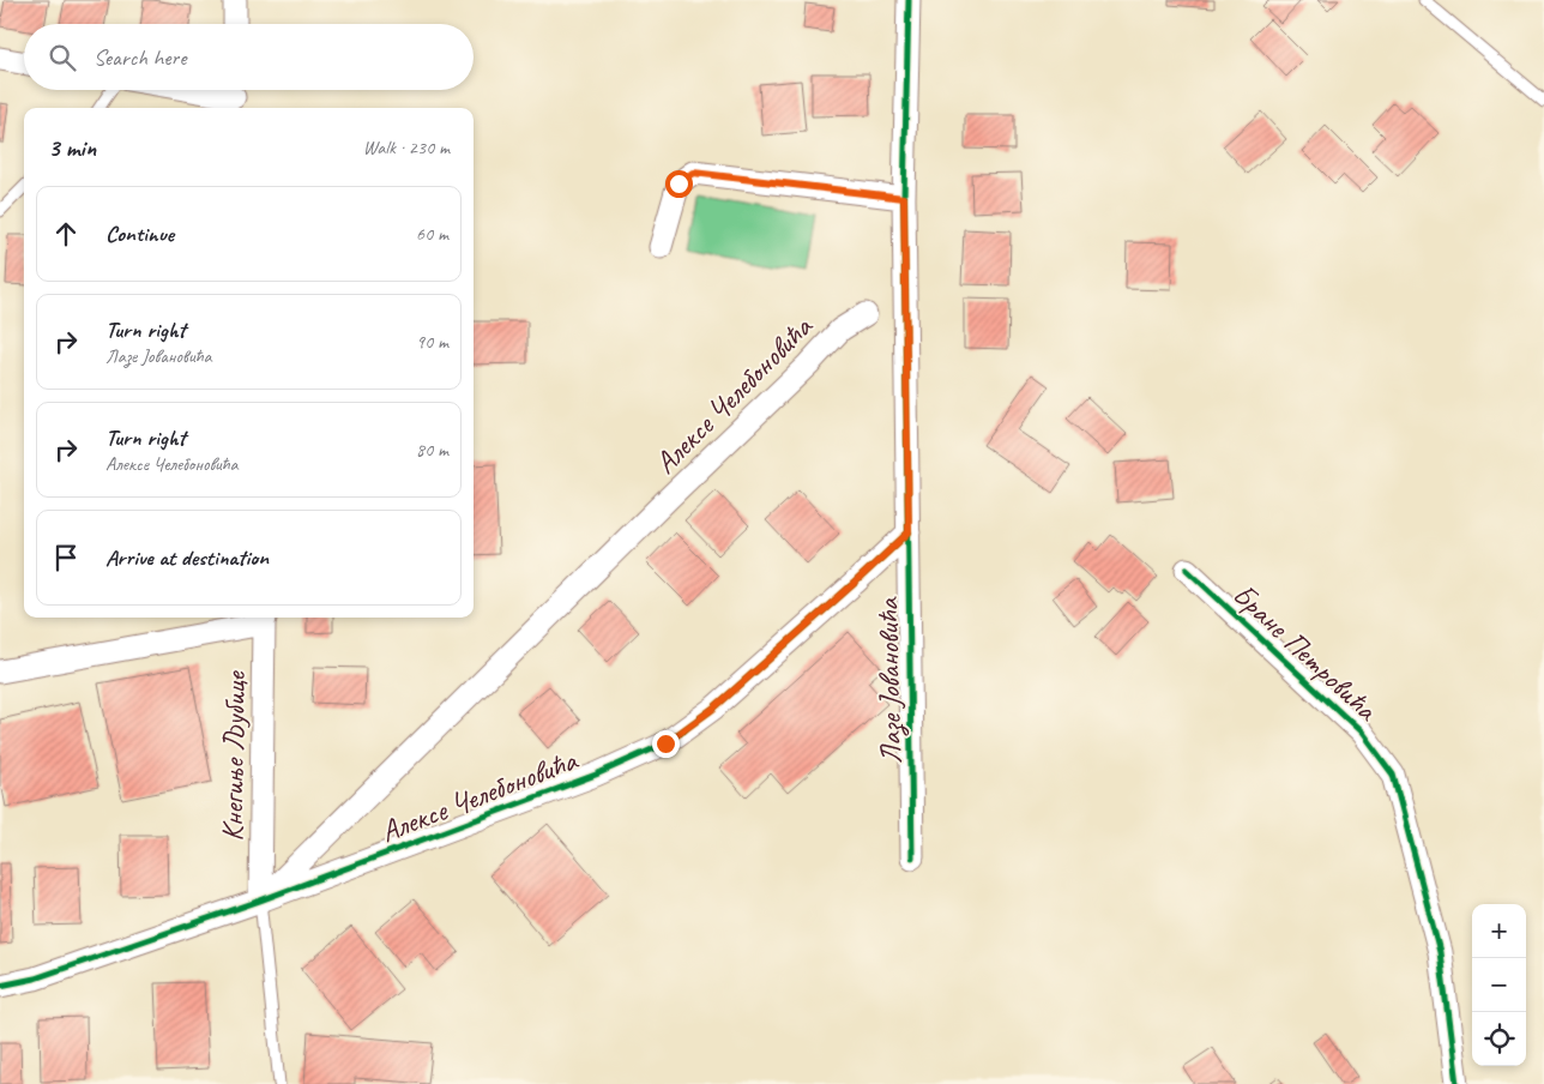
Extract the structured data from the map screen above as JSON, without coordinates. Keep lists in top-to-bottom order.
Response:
{
  "streets": {
    "street": [
      "Алексе Челебоновића",
      "Бране Петровића",
      "Лазе Јовановића",
      "Кнегиње Љубице"
    ]
  },
  "crossings": [
    ["Алексе Челебоновића", "Лазе Јовановића"],
    ["Алексе Челебоновића", "Кнегиње Љубице"]
  ],
  "page": {
    "search": "Search here",
    "heading": ["3 min", "Walk · 230 m"],
    "list": [
      ["Continue", "60 m"],
      ["Turn right", "Лазе Јовановића", "90 m"],
      ["Turn right", "Алексе Челебоновића", "80 m"],
      "Arrive at destination"
    ],
    "map_buttons": ["+", "−"]
  }
}
